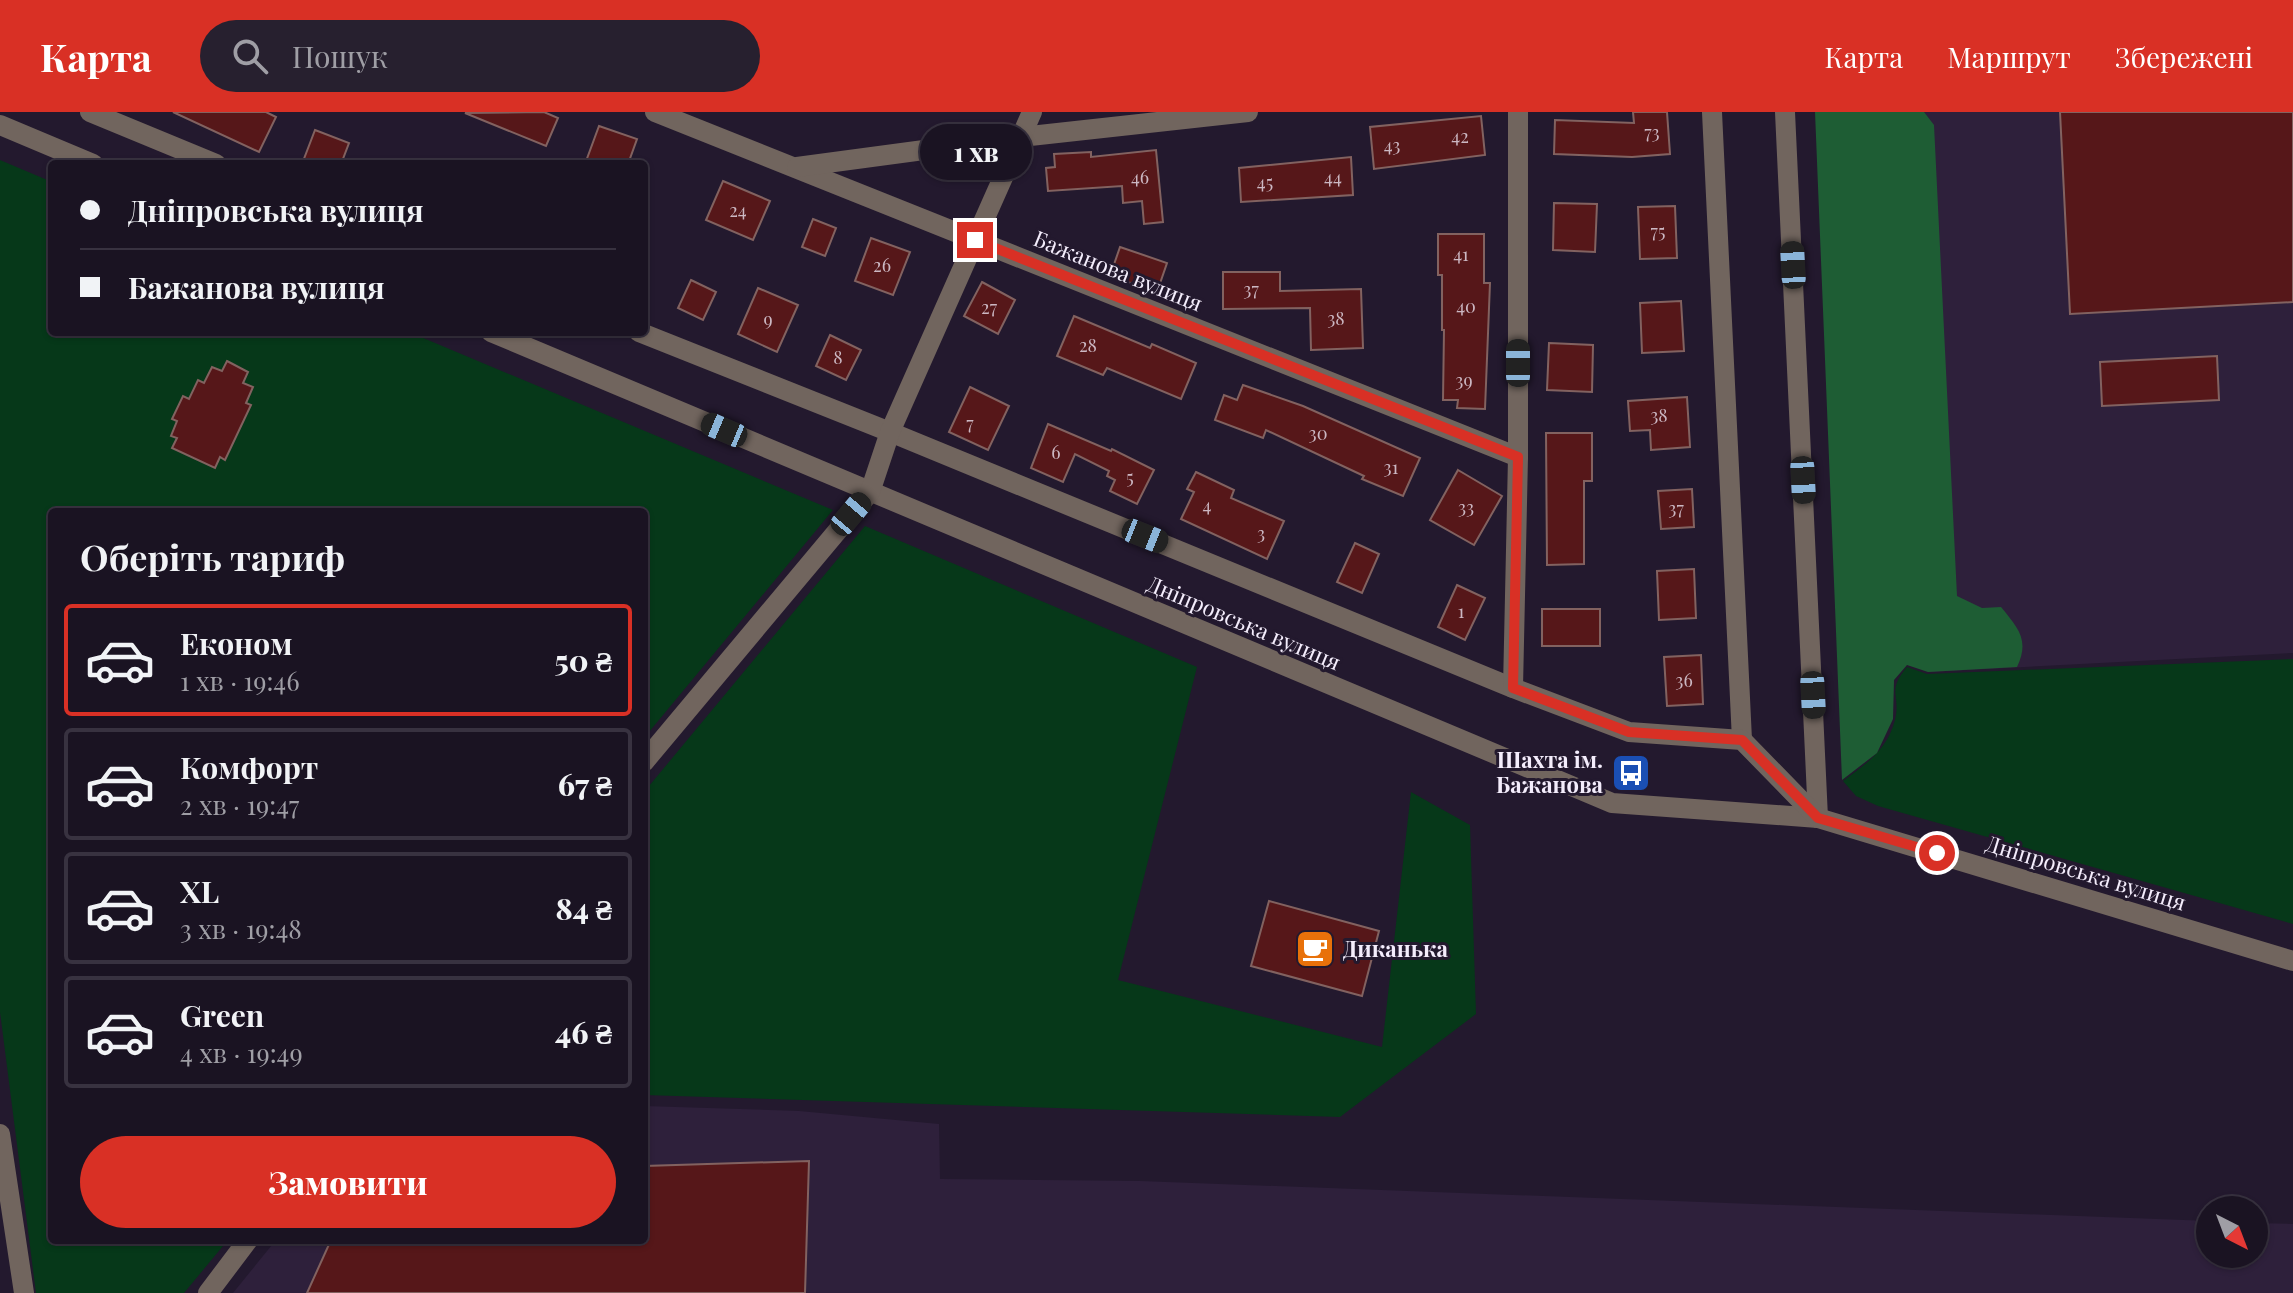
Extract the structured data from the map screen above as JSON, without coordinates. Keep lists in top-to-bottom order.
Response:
{
  "streets": {
    "street": ["Бажанова вулиця", "Дніпровська вулиця"]
  },
  "places": {
    "bus stop": ["Шахта ім. Бажанова"],
    "cafe": ["Диканька"]
  },
  "house_numbers": [
    "73",
    "42",
    "43",
    "46",
    "44",
    "45",
    "24",
    "75",
    "41",
    "26",
    "37",
    "40",
    "27",
    "38",
    "9",
    "28",
    "8",
    "39",
    "38",
    "7",
    "30",
    "6",
    "31",
    "5",
    "4",
    "33",
    "37",
    "3",
    "1",
    "36"
  ],
  "north": "bottom right",
  "page": {
    "header": "Карта",
    "search": "Пошук",
    "nav": ["Карта", "Маршрут", "Збережені"],
    "bubble": "1 хв",
    "banner": ["Дніпровська вулиця", "Бажанова вулиця"],
    "heading": "Оберіть тариф",
    "list": [
      {
        "name": "Економ",
        "note": "1 хв · 19:46",
        "value": "50 ₴"
      },
      {
        "name": "Комфорт",
        "note": "2 хв · 19:47",
        "value": "67 ₴"
      },
      {
        "name": "XL",
        "note": "3 хв · 19:48",
        "value": "84 ₴"
      },
      {
        "name": "Green",
        "note": "4 хв · 19:49",
        "value": "46 ₴"
      }
    ],
    "buttons": "Замовити"
  }
}
